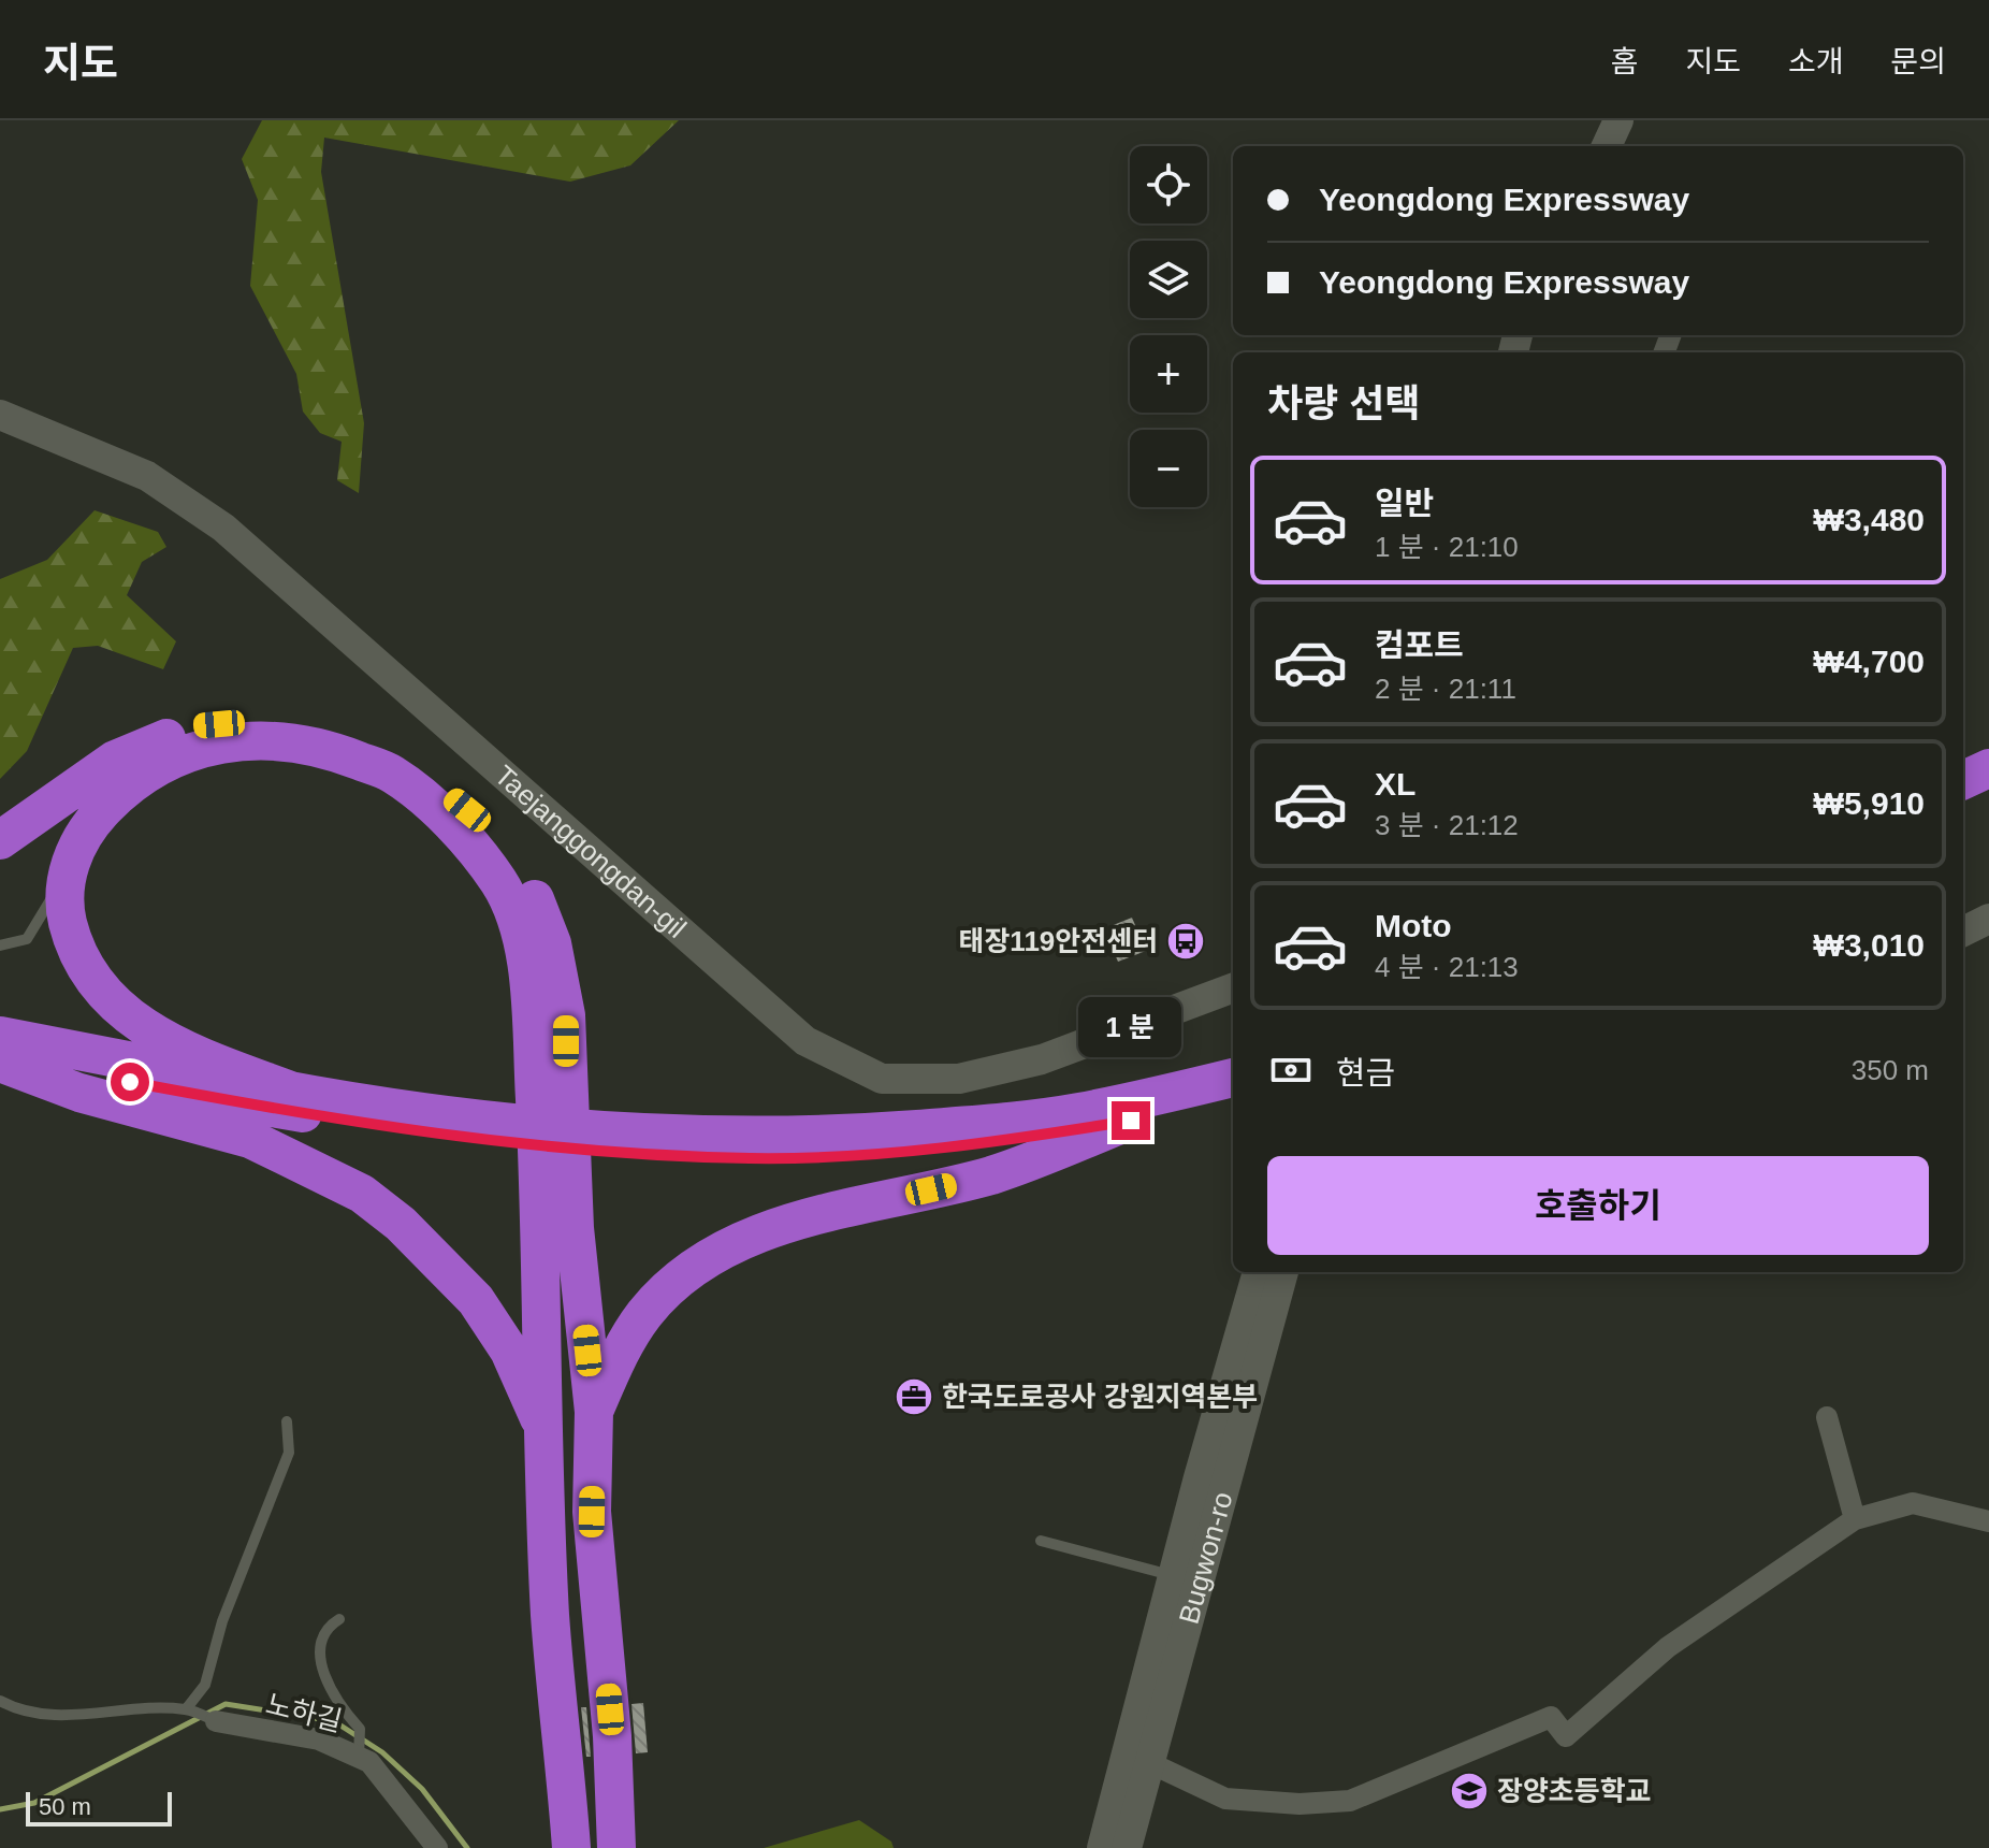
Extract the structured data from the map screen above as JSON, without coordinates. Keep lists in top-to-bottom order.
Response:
{
  "streets": {
    "street": ["Taejanggongdan-gil", "Bugwon-ro", "노하길"]
  },
  "places": {
    "bus stop": ["태장119안전센터"],
    "office": ["한국도로공사 강원지역본부"],
    "school or university": ["장양초등학교"]
  },
  "scale_bar": "50 m",
  "page": {
    "header": "지도",
    "nav": [
      "홈",
      "지도",
      "소개",
      "문의"
    ],
    "map_buttons": ["+", "−"],
    "banner": ["Yeongdong Expressway", "Yeongdong Expressway"],
    "heading": "차량 선택",
    "list": [
      {
        "name": "일반",
        "note": "1 분 · 21:10",
        "value": "₩3,480"
      },
      {
        "name": "컴포트",
        "note": "2 분 · 21:11",
        "value": "₩4,700"
      },
      {
        "name": "XL",
        "note": "3 분 · 21:12",
        "value": "₩5,910"
      },
      {
        "name": "Moto",
        "note": "4 분 · 21:13",
        "value": "₩3,010"
      }
    ],
    "bubble": "1 분",
    "pay": ["현금", "350 m"],
    "buttons": "호출하기",
    "scale": "50 m"
  }
}
